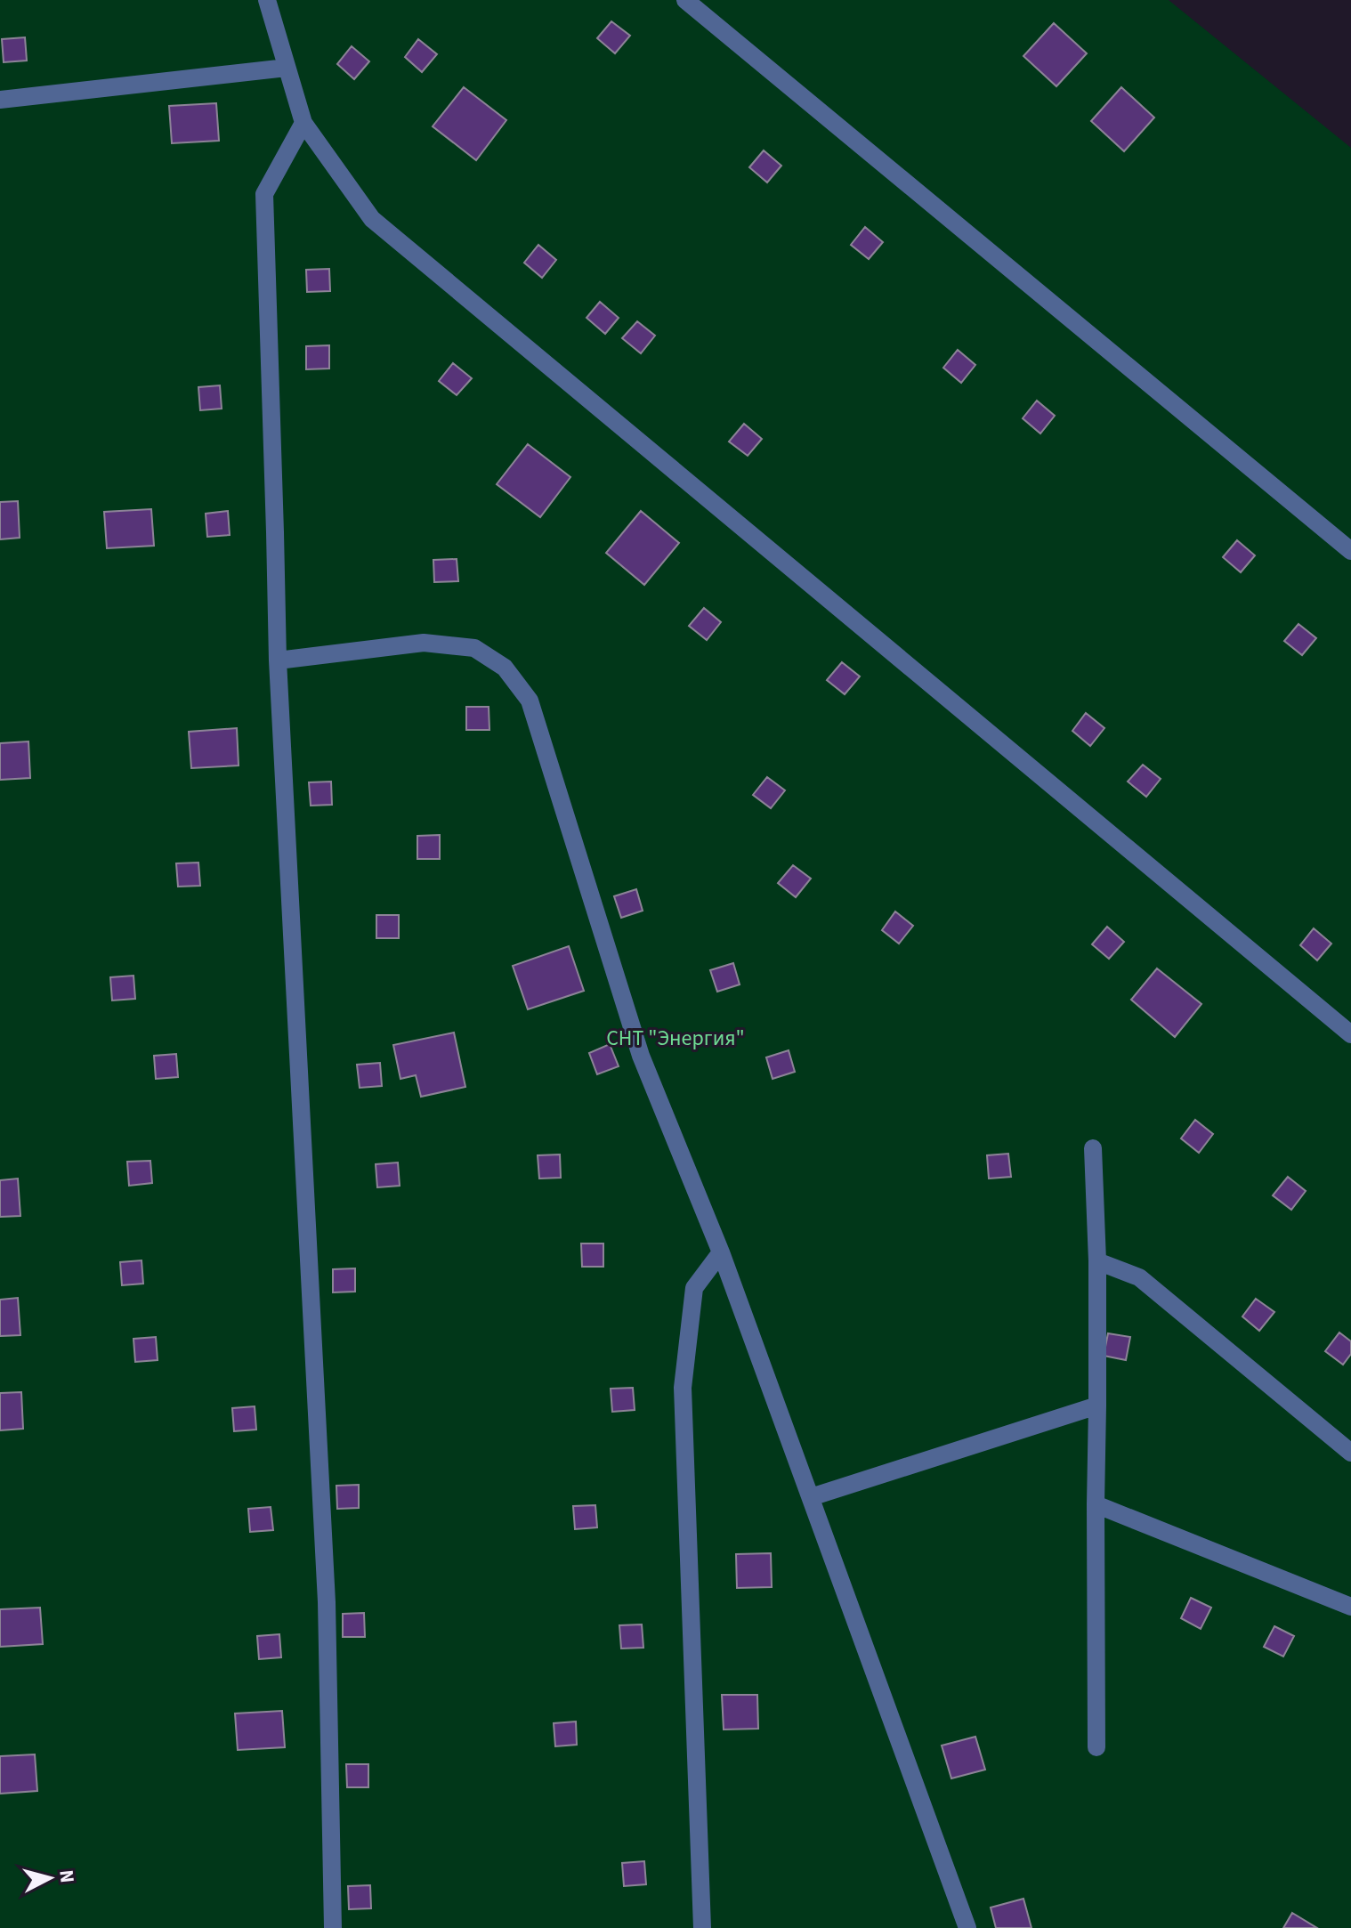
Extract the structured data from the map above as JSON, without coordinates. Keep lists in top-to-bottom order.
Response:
{
  "parks": ["СНТ \"Энергия\""],
  "north": "right"
}
